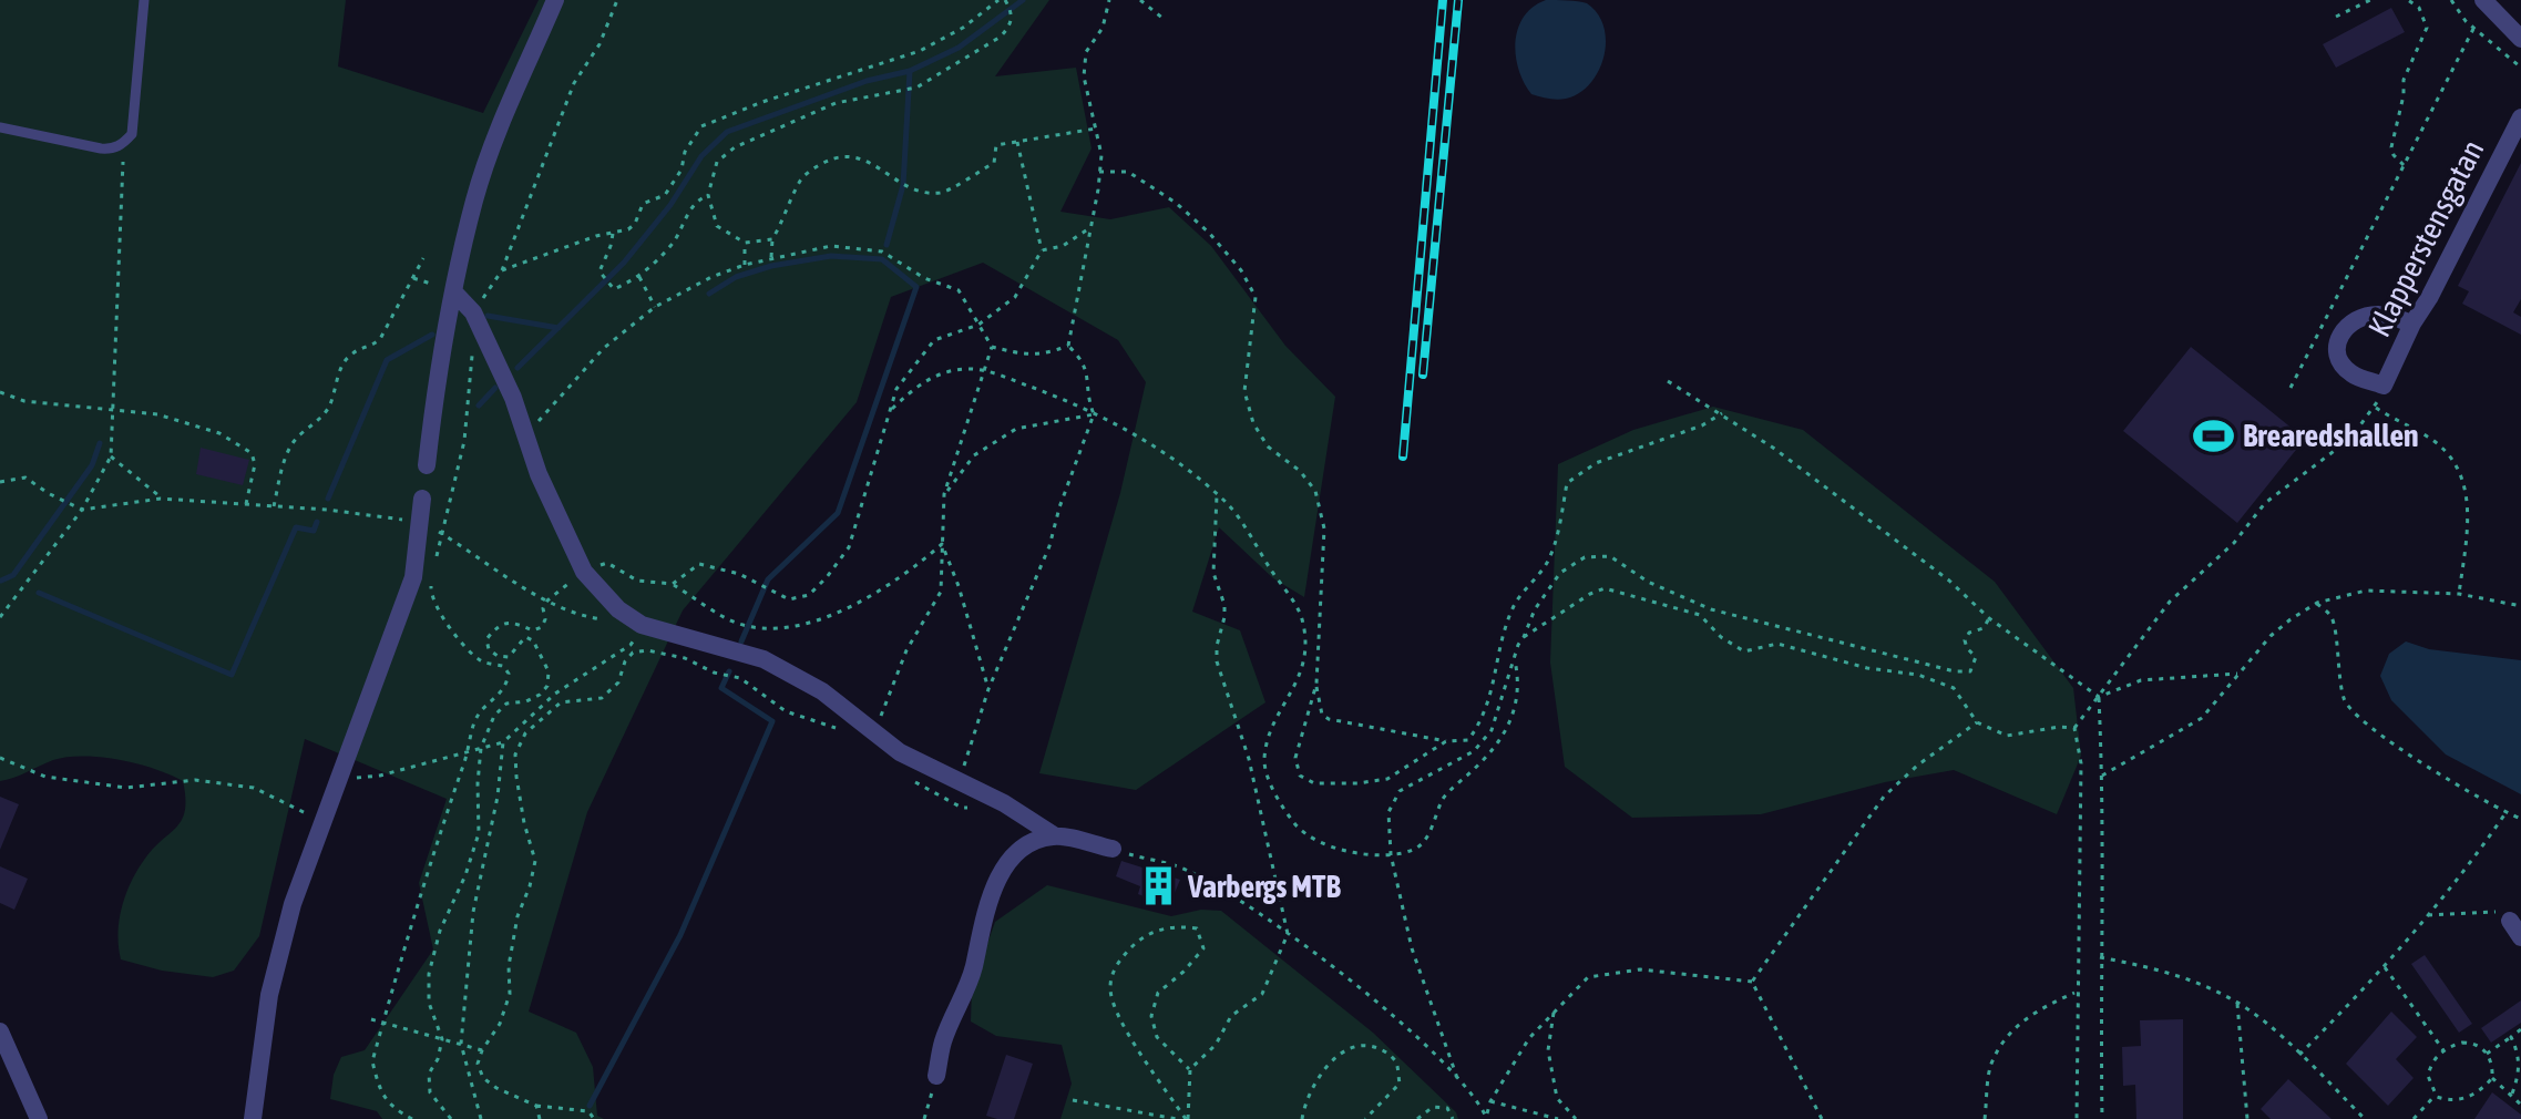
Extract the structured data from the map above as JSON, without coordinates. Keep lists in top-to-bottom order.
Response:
{
  "streets": {
    "street": ["Klapperstensgatan"]
  },
  "places": {
    "sports": ["Brearedshallen"],
    "building": ["Varbergs MTB"]
  }
}
